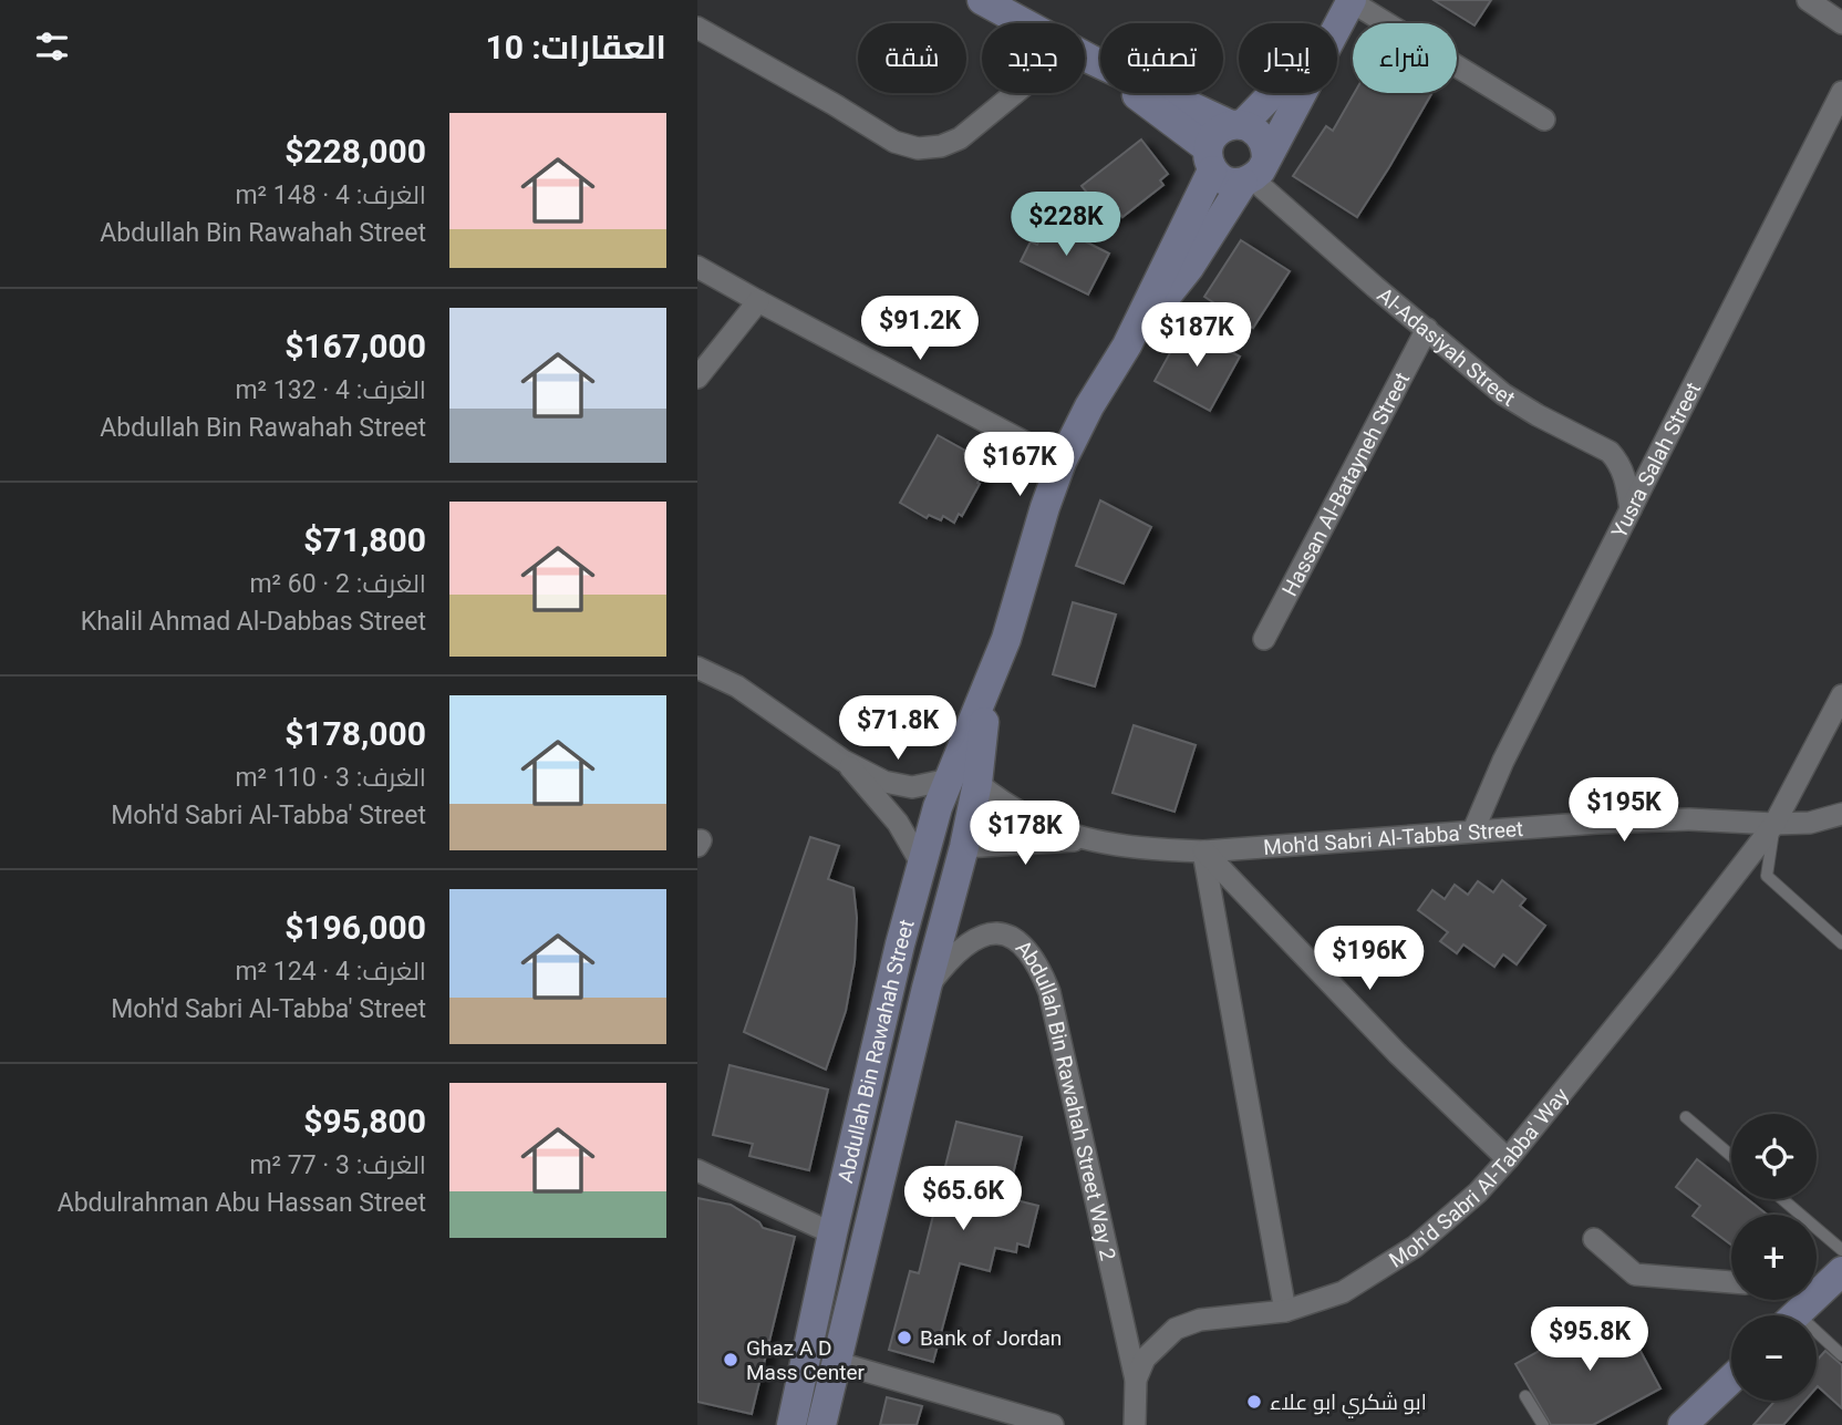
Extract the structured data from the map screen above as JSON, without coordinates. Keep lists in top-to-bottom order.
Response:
{
  "streets": {
    "street": [
      "Al-Adasiyah Street",
      "Yusra Salah Street",
      "Hassan Al-Batayneh Street",
      "Moh'd Sabri Al-Tabba' Street",
      "Abdullah Bin Rawahah Street",
      "Abdullah Bin Rawahah Street Way 2",
      "Moh'd Sabri Al-Tabba' Way"
    ]
  },
  "crossings": [
    ["Al-Adasiyah Street", "Yusra Salah Street"],
    ["Al-Adasiyah Street", "Hassan Al-Batayneh Street"],
    ["Al-Adasiyah Street", "Abdullah Bin Rawahah Street"],
    ["Yusra Salah Street", "Moh'd Sabri Al-Tabba' Street"],
    ["Moh'd Sabri Al-Tabba' Street", "Abdullah Bin Rawahah Street"],
    ["Moh'd Sabri Al-Tabba' Street", "Moh'd Sabri Al-Tabba' Way"],
    ["Abdullah Bin Rawahah Street", "Abdullah Bin Rawahah Street Way 2"],
    ["Abdullah Bin Rawahah Street Way 2", "Moh'd Sabri Al-Tabba' Way"]
  ],
  "places": ["Bank of Jordan", "Ghaz A D Mass Center", "ابو شكري ابو علاء"],
  "page": {
    "heading": "العقارات: 10",
    "chip": [
      "شراء",
      "إيجار",
      "تصفية",
      "جديد",
      "شقة"
    ],
    "list": [
      {
        "name": "$228,000",
        "note": "الغرف: 4 · 148 m² · Abdullah Bin Rawahah Street"
      },
      {
        "name": "$167,000",
        "note": "الغرف: 4 · 132 m² · Abdullah Bin Rawahah Street"
      },
      {
        "name": "$71,800",
        "note": "الغرف: 2 · 60 m² · Khalil Ahmad Al-Dabbas Street"
      },
      {
        "name": "$178,000",
        "note": "الغرف: 3 · 110 m² · Moh'd Sabri Al-Tabba' Street"
      },
      {
        "name": "$196,000",
        "note": "الغرف: 4 · 124 m² · Moh'd Sabri Al-Tabba' Street"
      },
      {
        "name": "$95,800",
        "note": "الغرف: 3 · 77 m² · Abdulrahman Abu Hassan Street"
      }
    ],
    "price": [
      "$228K",
      "$91.2K",
      "$187K",
      "$167K",
      "$71.8K",
      "$195K",
      "$178K",
      "$196K",
      "$65.6K",
      "$95.8K"
    ],
    "map_buttons": ["+", "−"]
  }
}
